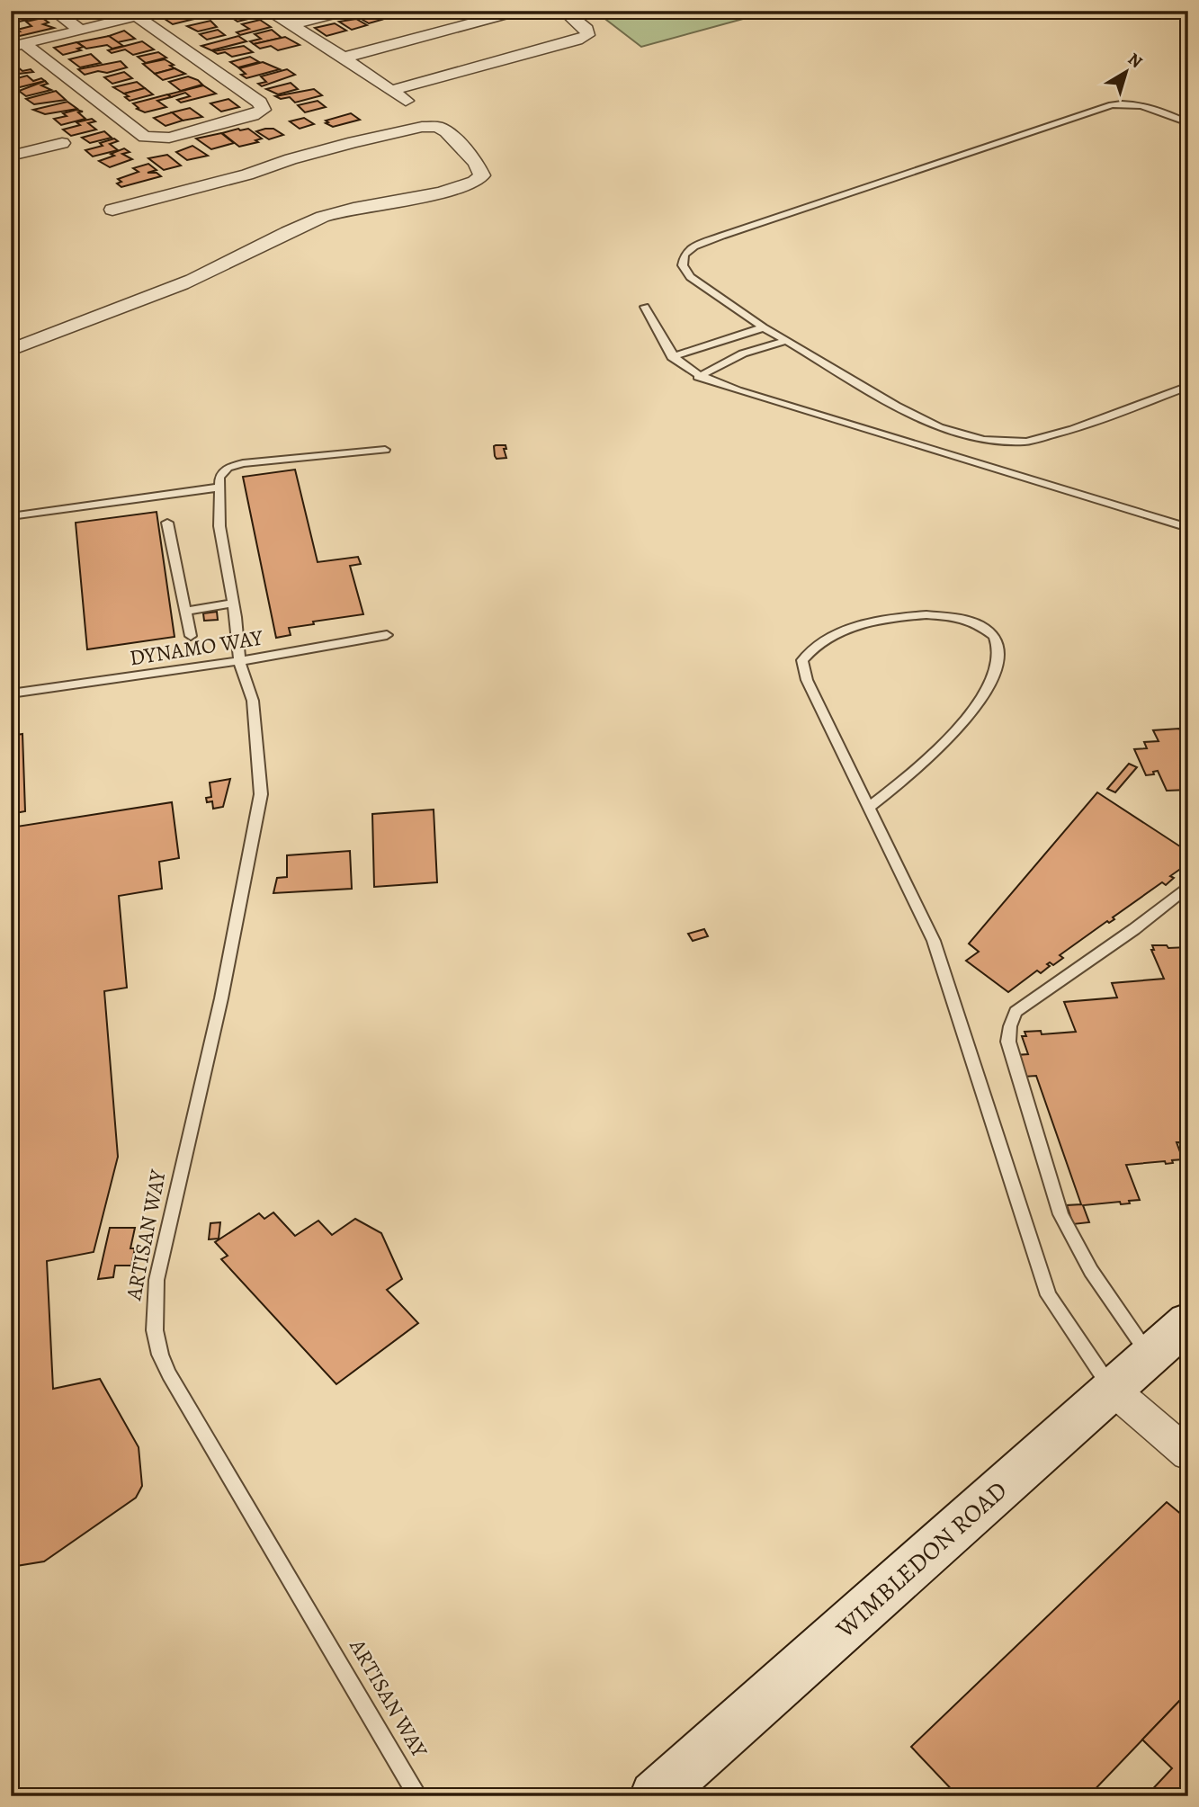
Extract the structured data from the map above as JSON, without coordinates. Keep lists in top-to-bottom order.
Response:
{
  "streets": {
    "main road": ["WIMBLEDON ROAD"],
    "lane": ["DYNAMO WAY", "ARTISAN WAY"]
  },
  "crossings": [
    ["DYNAMO WAY", "ARTISAN WAY"]
  ],
  "north": "top right"
}
